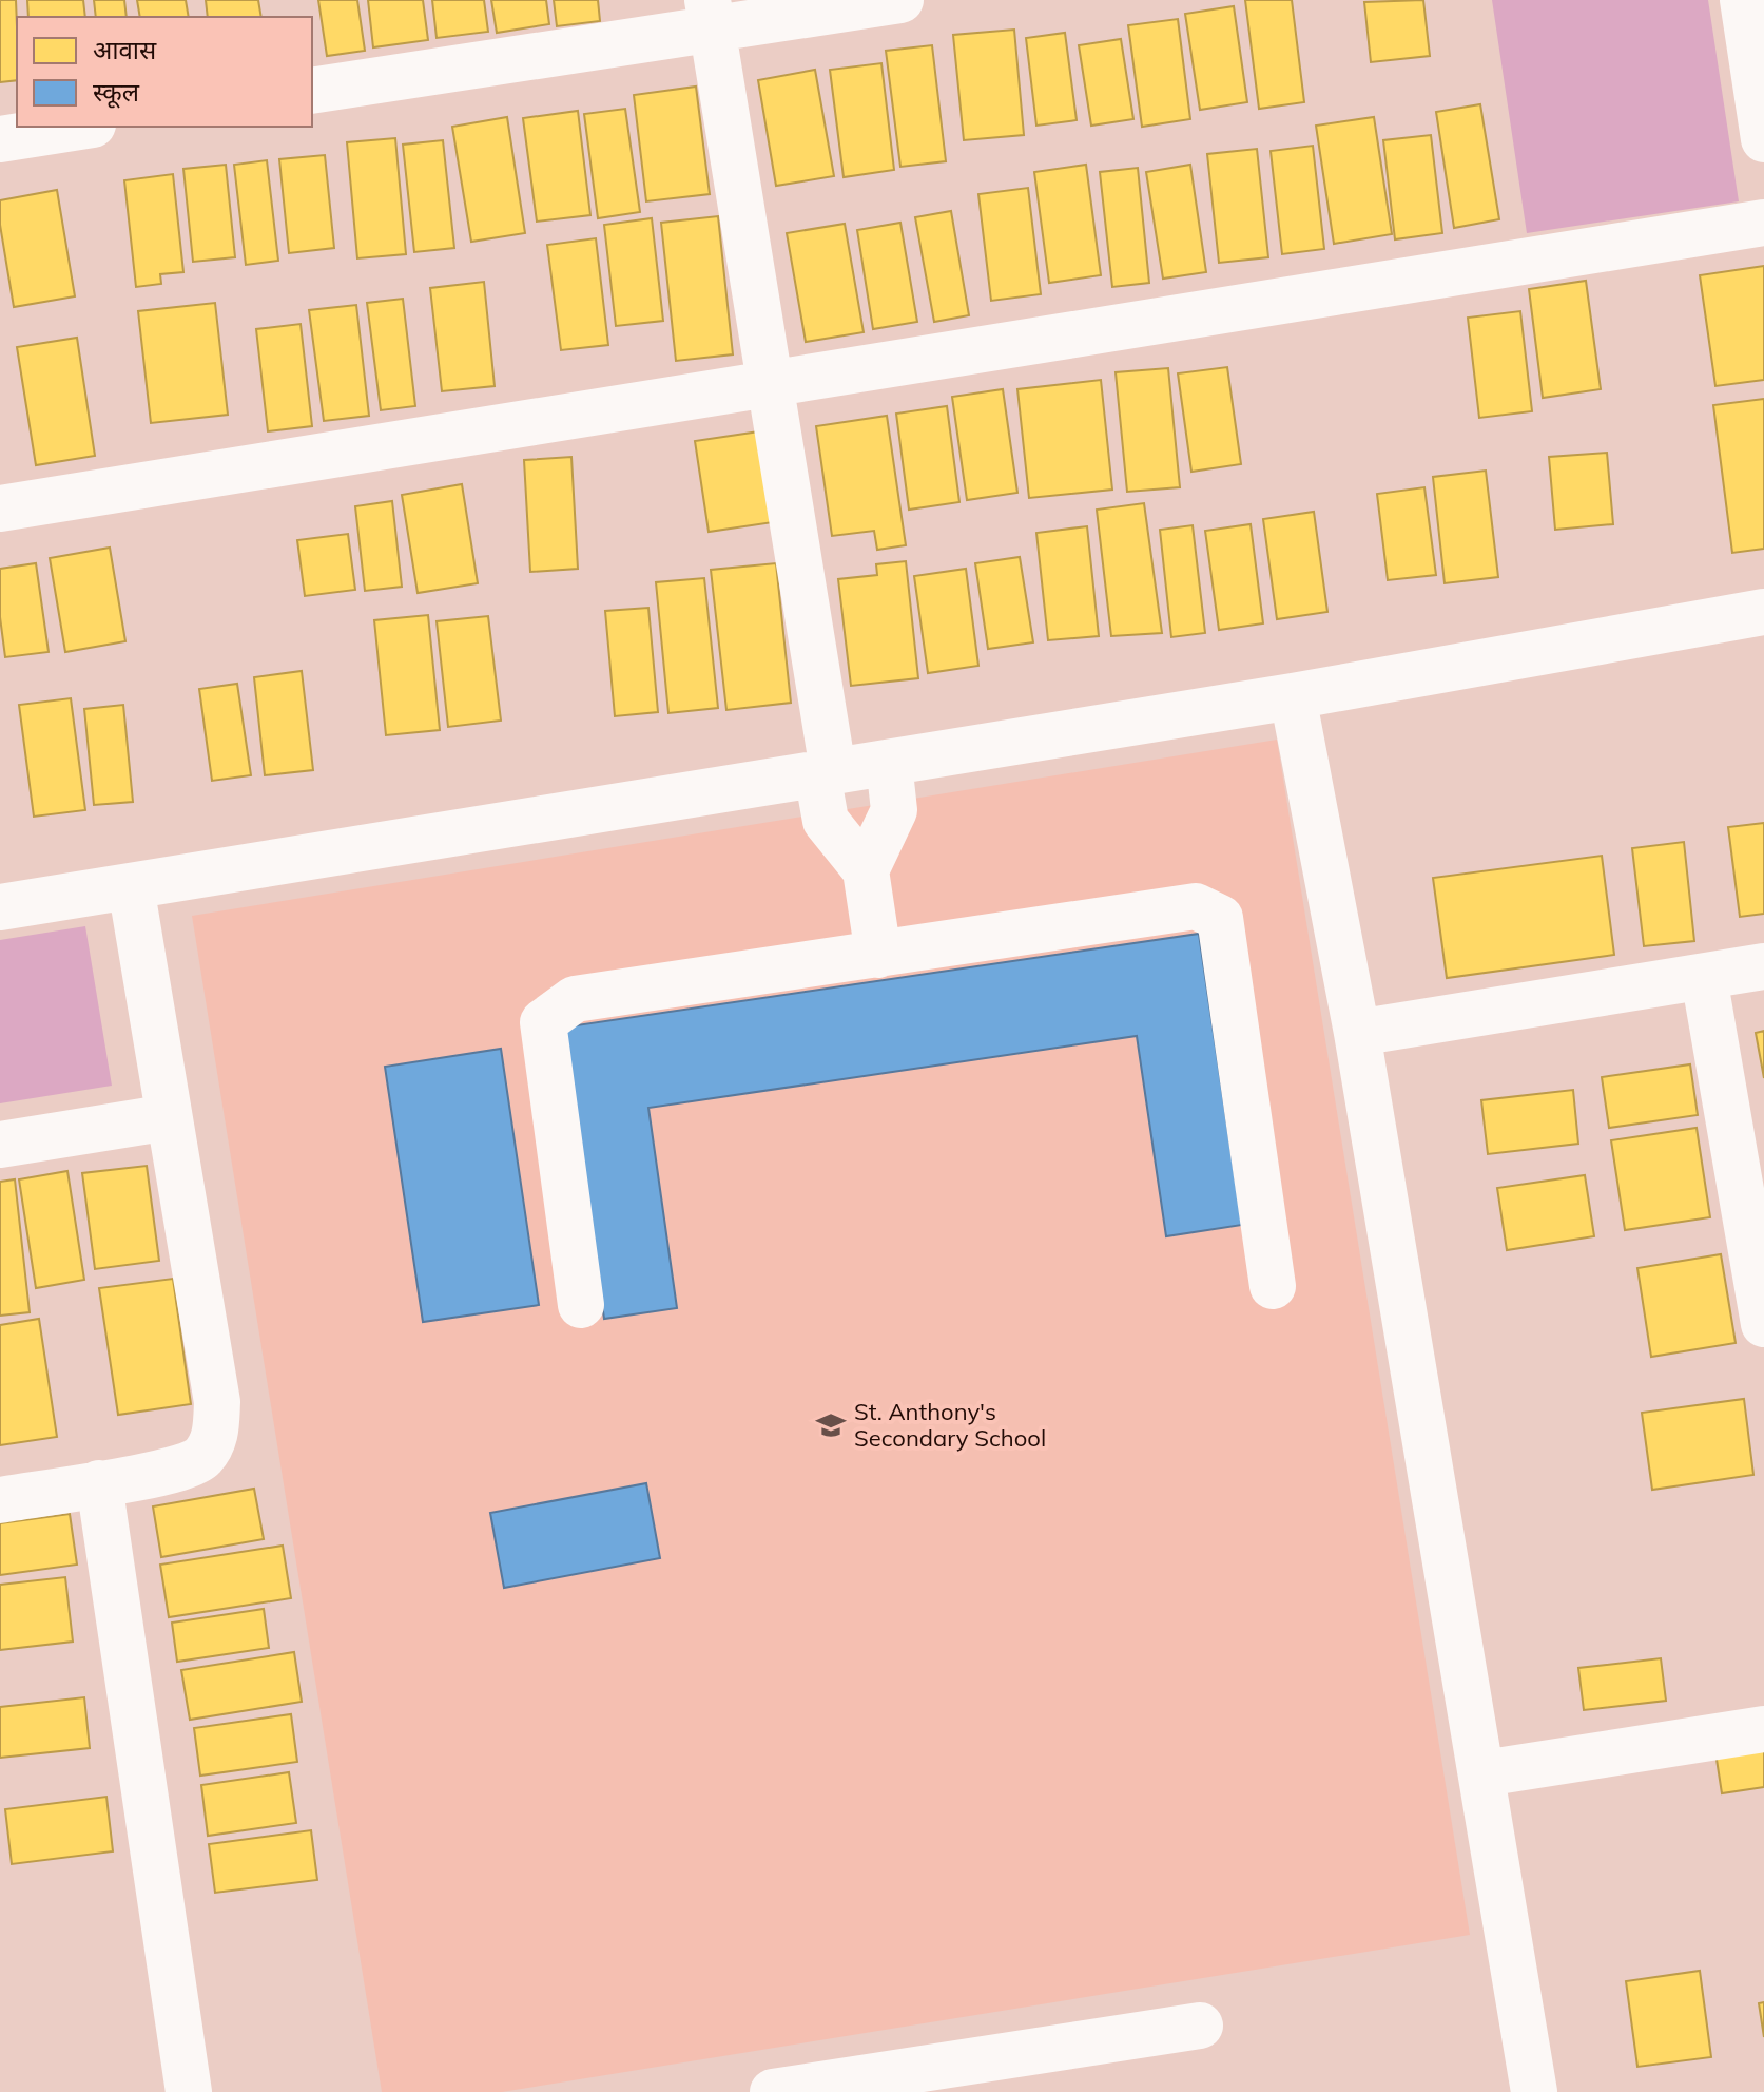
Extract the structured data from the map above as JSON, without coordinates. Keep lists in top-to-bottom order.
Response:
{
  "places": {
    "school or university": ["St. Anthony's Secondary School"]
  },
  "legend": ["आवास", "स्कूल"]
}
